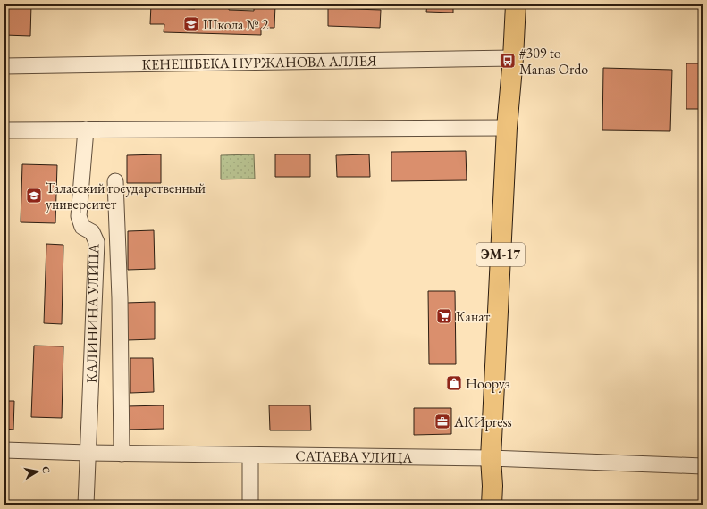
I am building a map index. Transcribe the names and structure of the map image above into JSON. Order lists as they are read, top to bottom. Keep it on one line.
{"streets":{"highway":["ЭМ-17"],"street":["КЕНЕШБЕКА НУРЖАНОВА АЛЛЕЯ","КАЛИНИНА УЛИЦА","САТАЕВА УЛИЦА"]},"crossings":[["КЕНЕШБЕКА НУРЖАНОВА АЛЛЕЯ","ЭМ-17"],["ЭМ-17","САТАЕВА УЛИЦА"],["КАЛИНИНА УЛИЦА","САТАЕВА УЛИЦА"]],"places":{"school or university":["Школа № 2","Таласский государственный университет"],"bus stop":["#309 to Manas Ordo"],"supermarket":["Канат"],"shop":["Нооруз"],"office":["АКИpress"]},"north":"right"}
